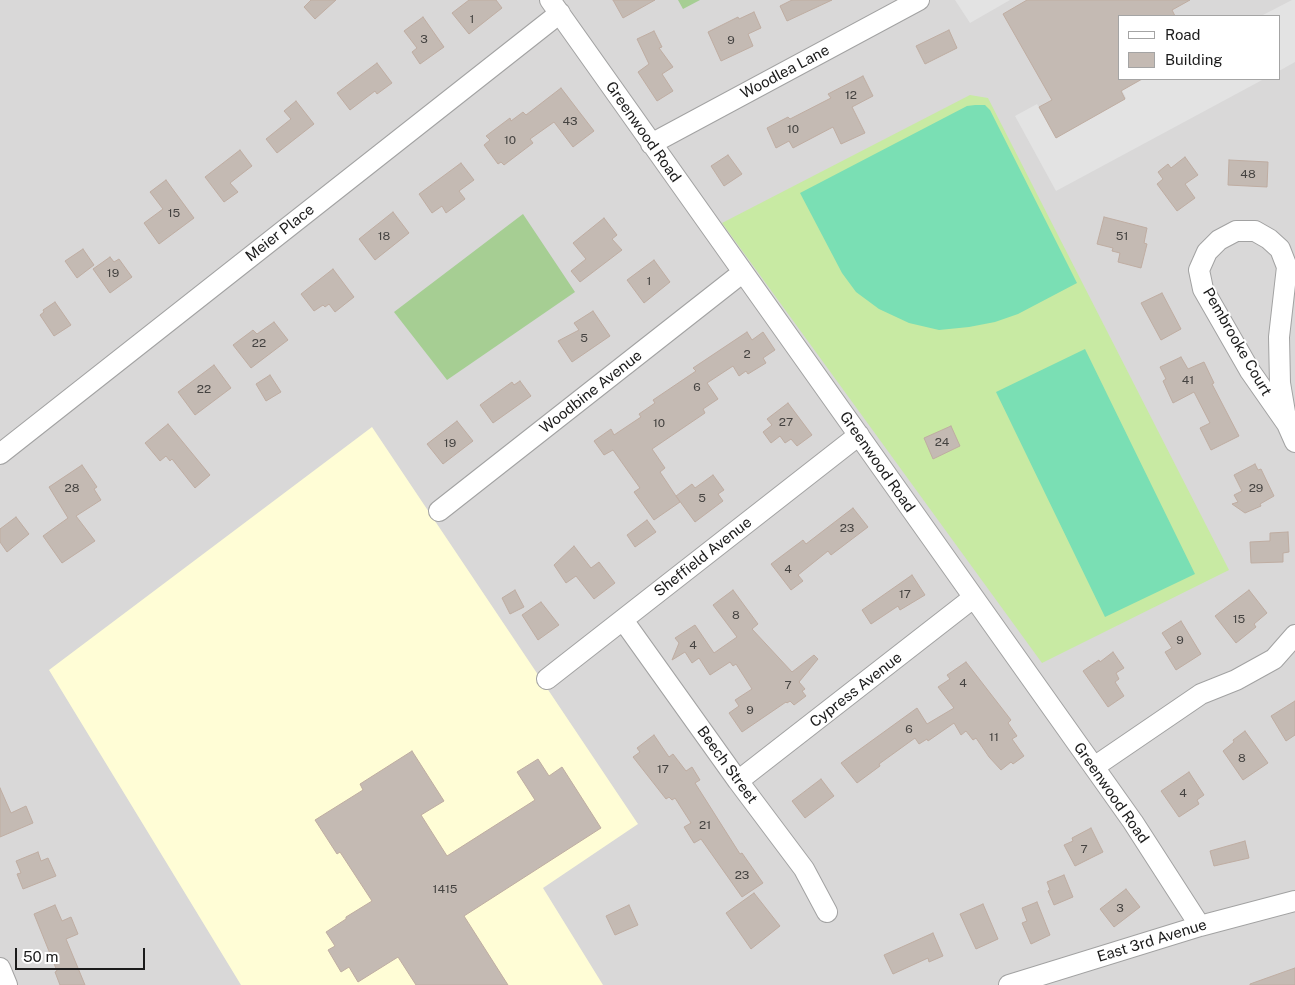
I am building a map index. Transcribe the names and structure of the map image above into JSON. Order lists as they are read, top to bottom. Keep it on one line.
{"streets":{"street":["Woodlea Lane","Greenwood Road","Meier Place","Pembrooke Court","Woodbine Avenue","Sheffield Avenue","Cypress Avenue","Beech Street","East 3rd Avenue"]},"crossings":[["Woodlea Lane","Greenwood Road"],["Greenwood Road","Meier Place"],["Greenwood Road","Woodbine Avenue"],["Greenwood Road","Sheffield Avenue"],["Greenwood Road","Cypress Avenue"],["Greenwood Road","East 3rd Avenue"],["Sheffield Avenue","Beech Street"],["Cypress Avenue","Beech Street"]],"house_numbers":["1","3","9","12","43","10","10","48","15","18","51","19","1","5","22","2","41","6","22","27","10","24","19","28","29","5","23","4","17","8","15","9","4","4","7","9","6","11","8","17","4","21","7","23","1415","3"],"legend":["Road","Building"],"scale_bar":"50 m"}
